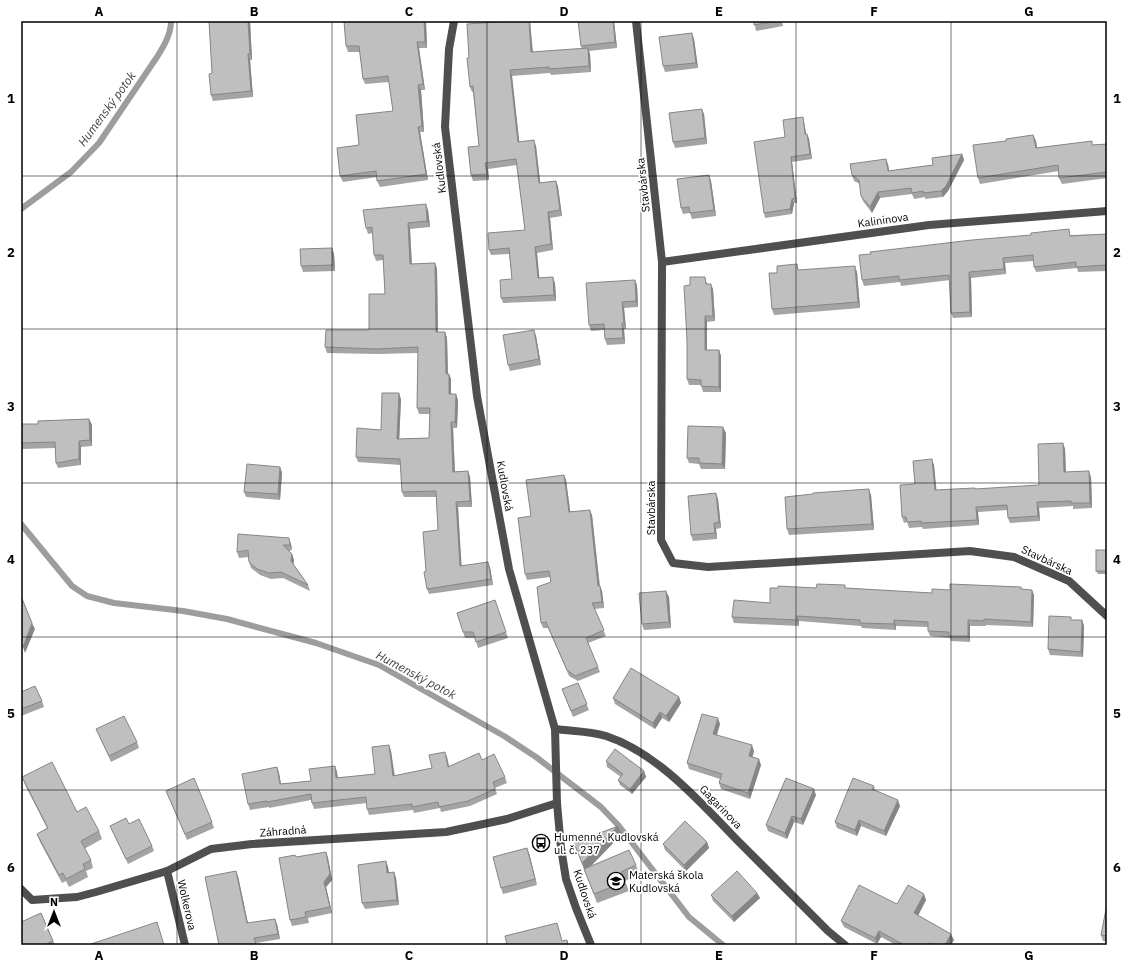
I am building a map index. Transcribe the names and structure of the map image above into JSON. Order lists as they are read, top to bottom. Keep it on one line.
{"streets":{"street":["Kudlovská","Stavbárska","Kalininova","Gagarinova","Záhradná","Wolkerova"]},"crossings":[["Kudlovská","Gagarinova"],["Kudlovská","Záhradná"],["Stavbárska","Kalininova"],["Záhradná","Wolkerova"]],"water":["Humenský potok"],"places":{"bus stop":["Humenné, Kudlovská ul. č. 237"],"school or university":["Materská škola Kudlovská"]},"north":"top","grid":{"columns":["A","B","C","D","E","F","G"],"rows":["1","2","3","4","5","6"]}}
